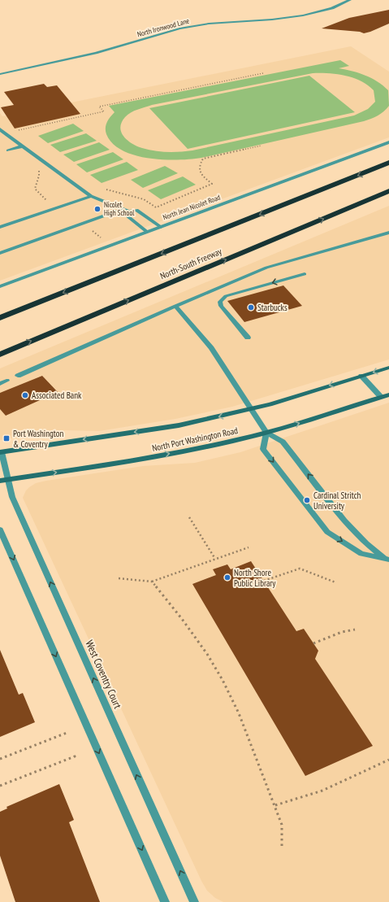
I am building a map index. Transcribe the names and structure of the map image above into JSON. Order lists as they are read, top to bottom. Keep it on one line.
{"streets":{"highway":["North-South Freeway"],"main road":["North Port Washington Road"],"street":["North Ironwood Lane","North Jean Nicolet Road","West Coventry Court"]},"crossings":[["North Port Washington Road","West Coventry Court"]],"places":{"other":["Nicolet High School","Starbucks","Associated Bank","Cardinal Stritch University","North Shore Public Library"],"transit":["Port Washington & Coventry"]}}
